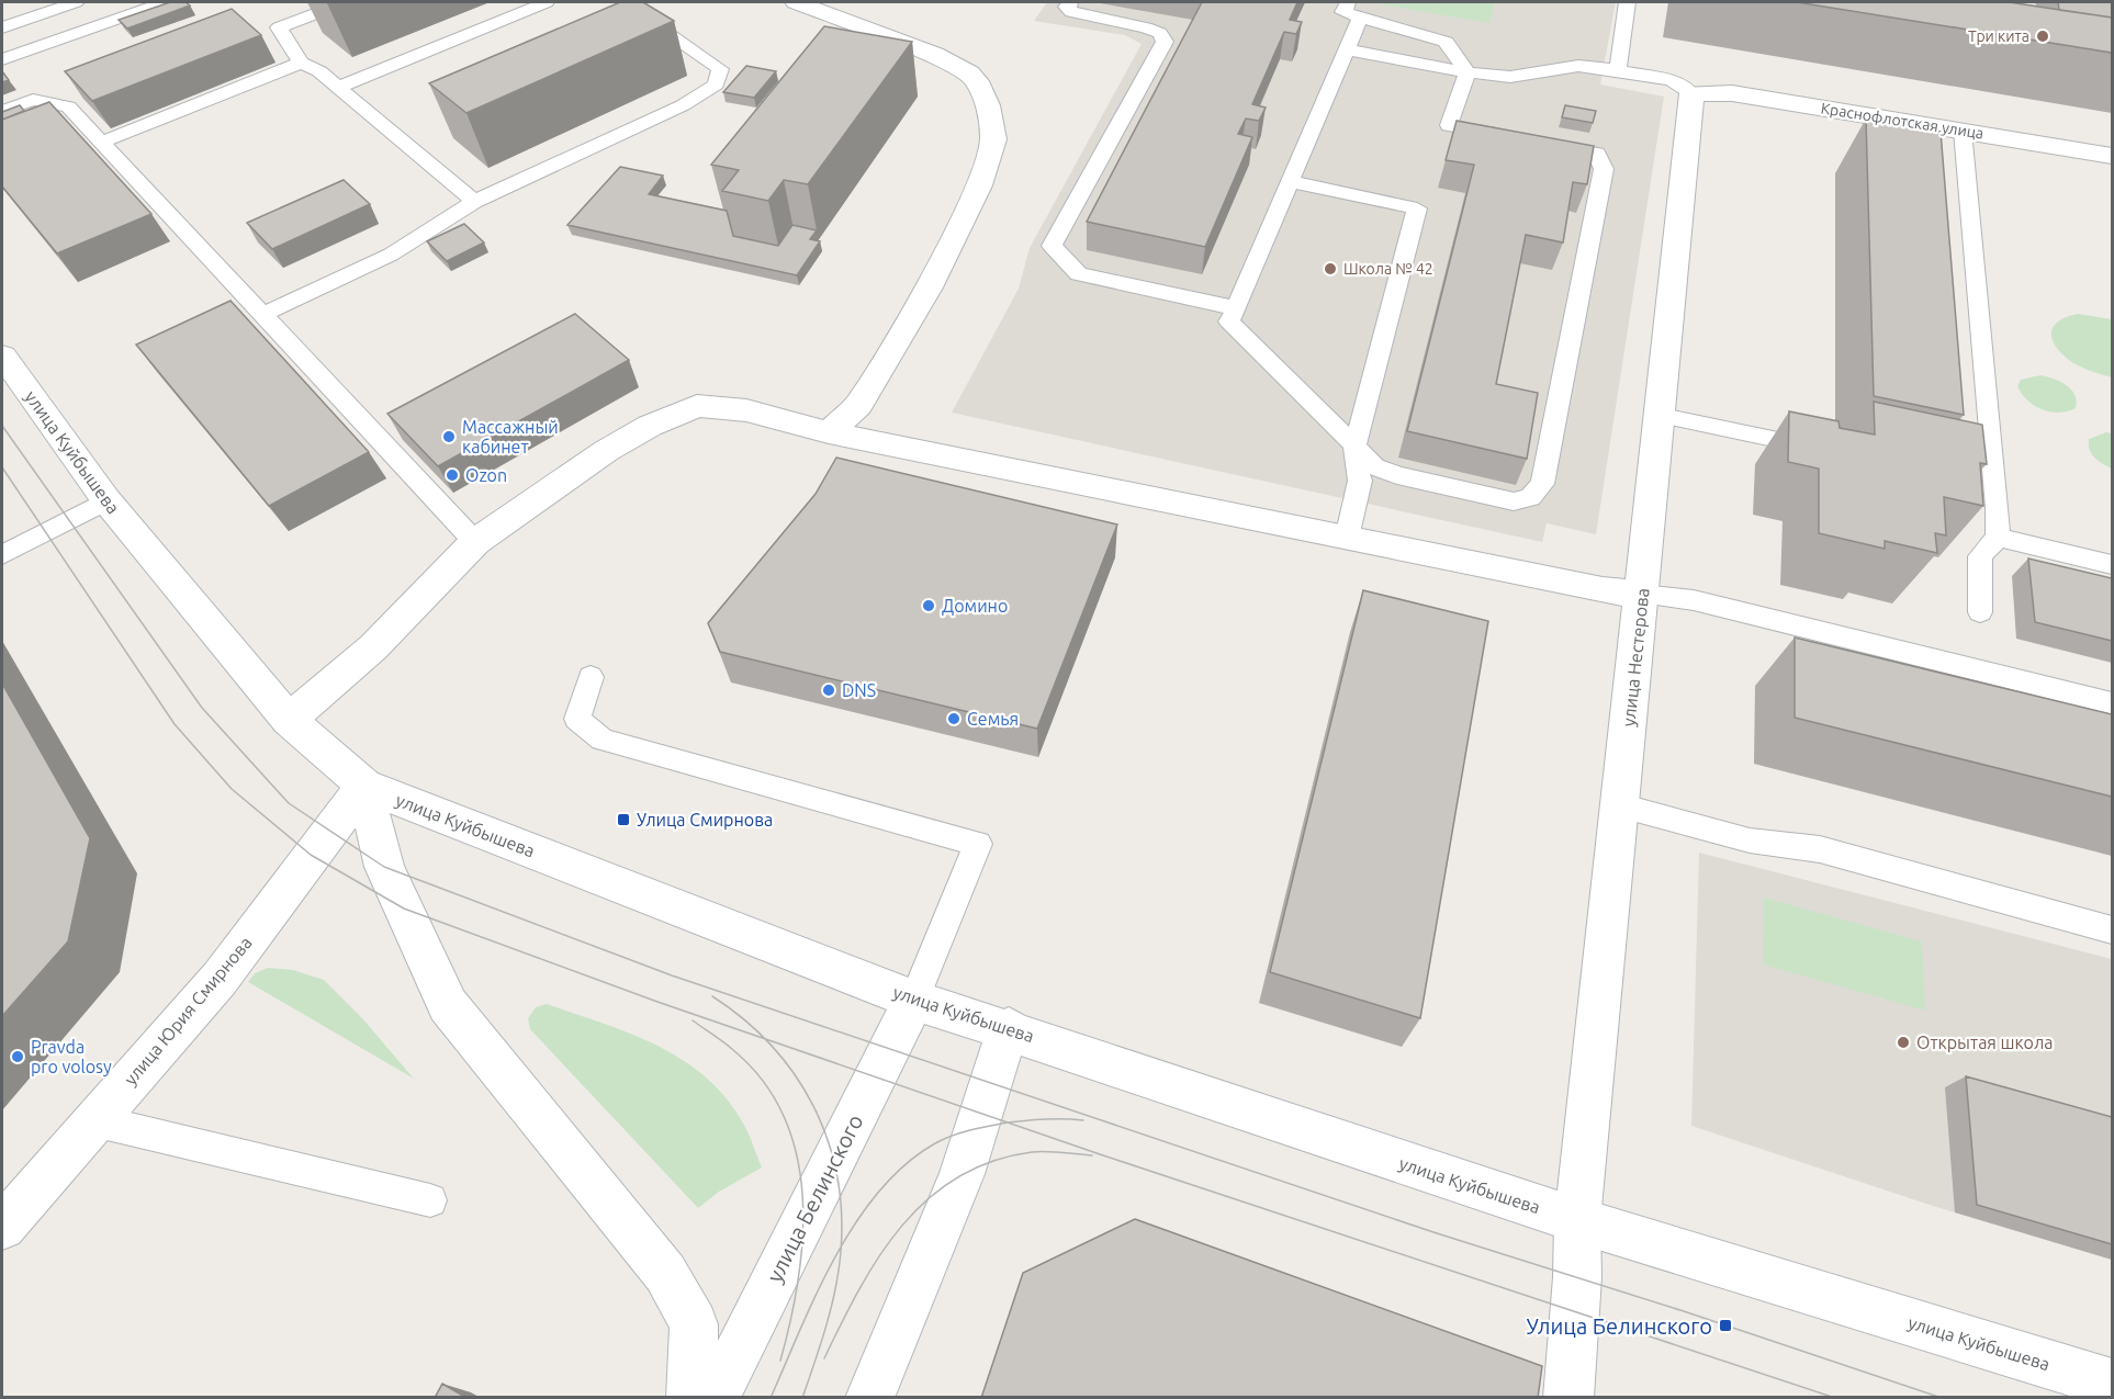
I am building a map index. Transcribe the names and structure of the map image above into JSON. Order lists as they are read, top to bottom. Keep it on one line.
{"streets":{"street":["Краснофлотская улица","улица Куйбышева","улица Нестерова","улица Юрия Смирнова","улица Белинского"]},"crossings":[["Краснофлотская улица","улица Нестерова"],["улица Куйбышева","улица Нестерова"],["улица Куйбышева","улица Юрия Смирнова"],["улица Куйбышева","улица Белинского"]],"places":{"other":["Три кита","Школа № 42","Массажный кабинет","Ozon","Домино","DNS","Семья","Открытая школа","Pravda pro volosy"],"transit":["Улица Смирнова","Улица Белинского"]}}
